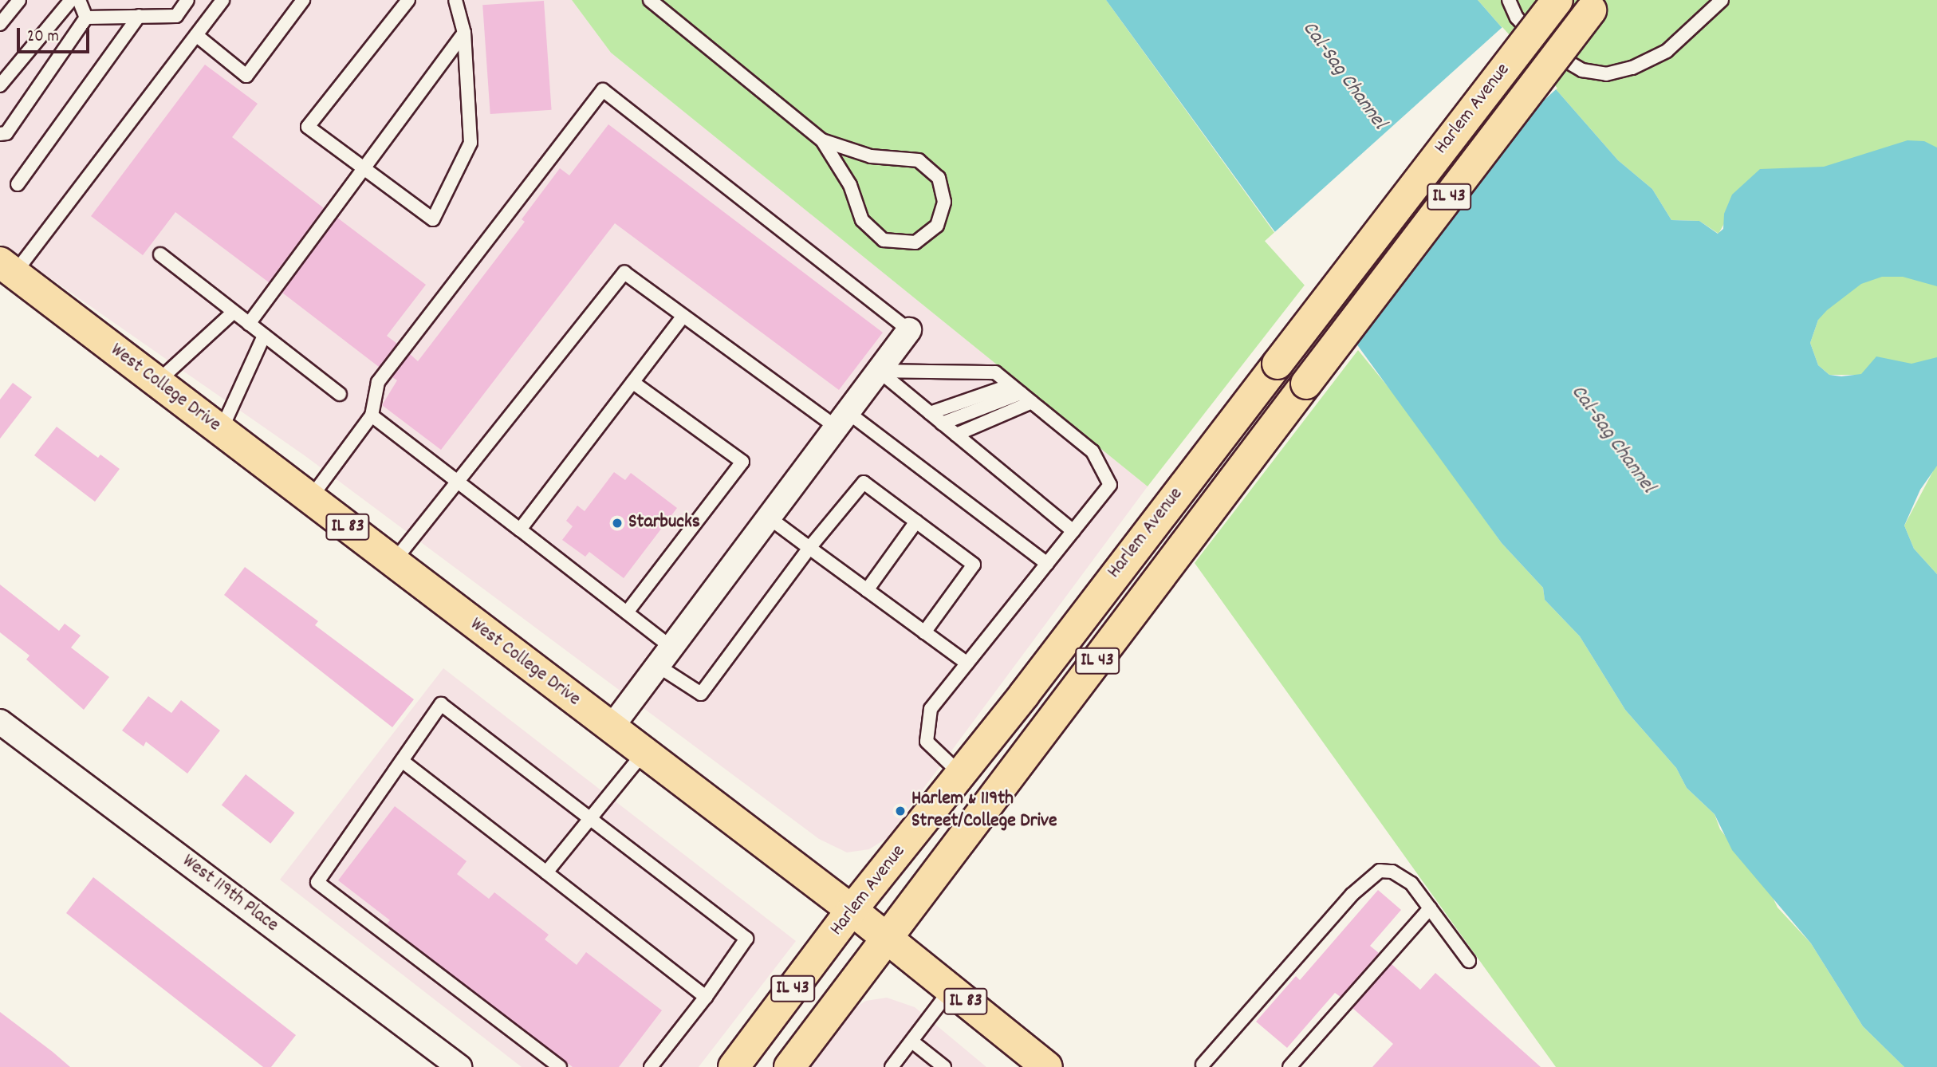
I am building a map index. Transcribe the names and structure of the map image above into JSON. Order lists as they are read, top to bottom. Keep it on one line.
{"streets":{"main road":["Harlem Avenue","IL 43","West College Drive","IL 83"],"street":["West 119th Place"]},"crossings":[["Harlem Avenue","West College Drive"]],"water":["Cal-Sag Channel"],"places":["Starbucks","Harlem & 119th Street/College Drive"],"scale_bar":"20 m"}
